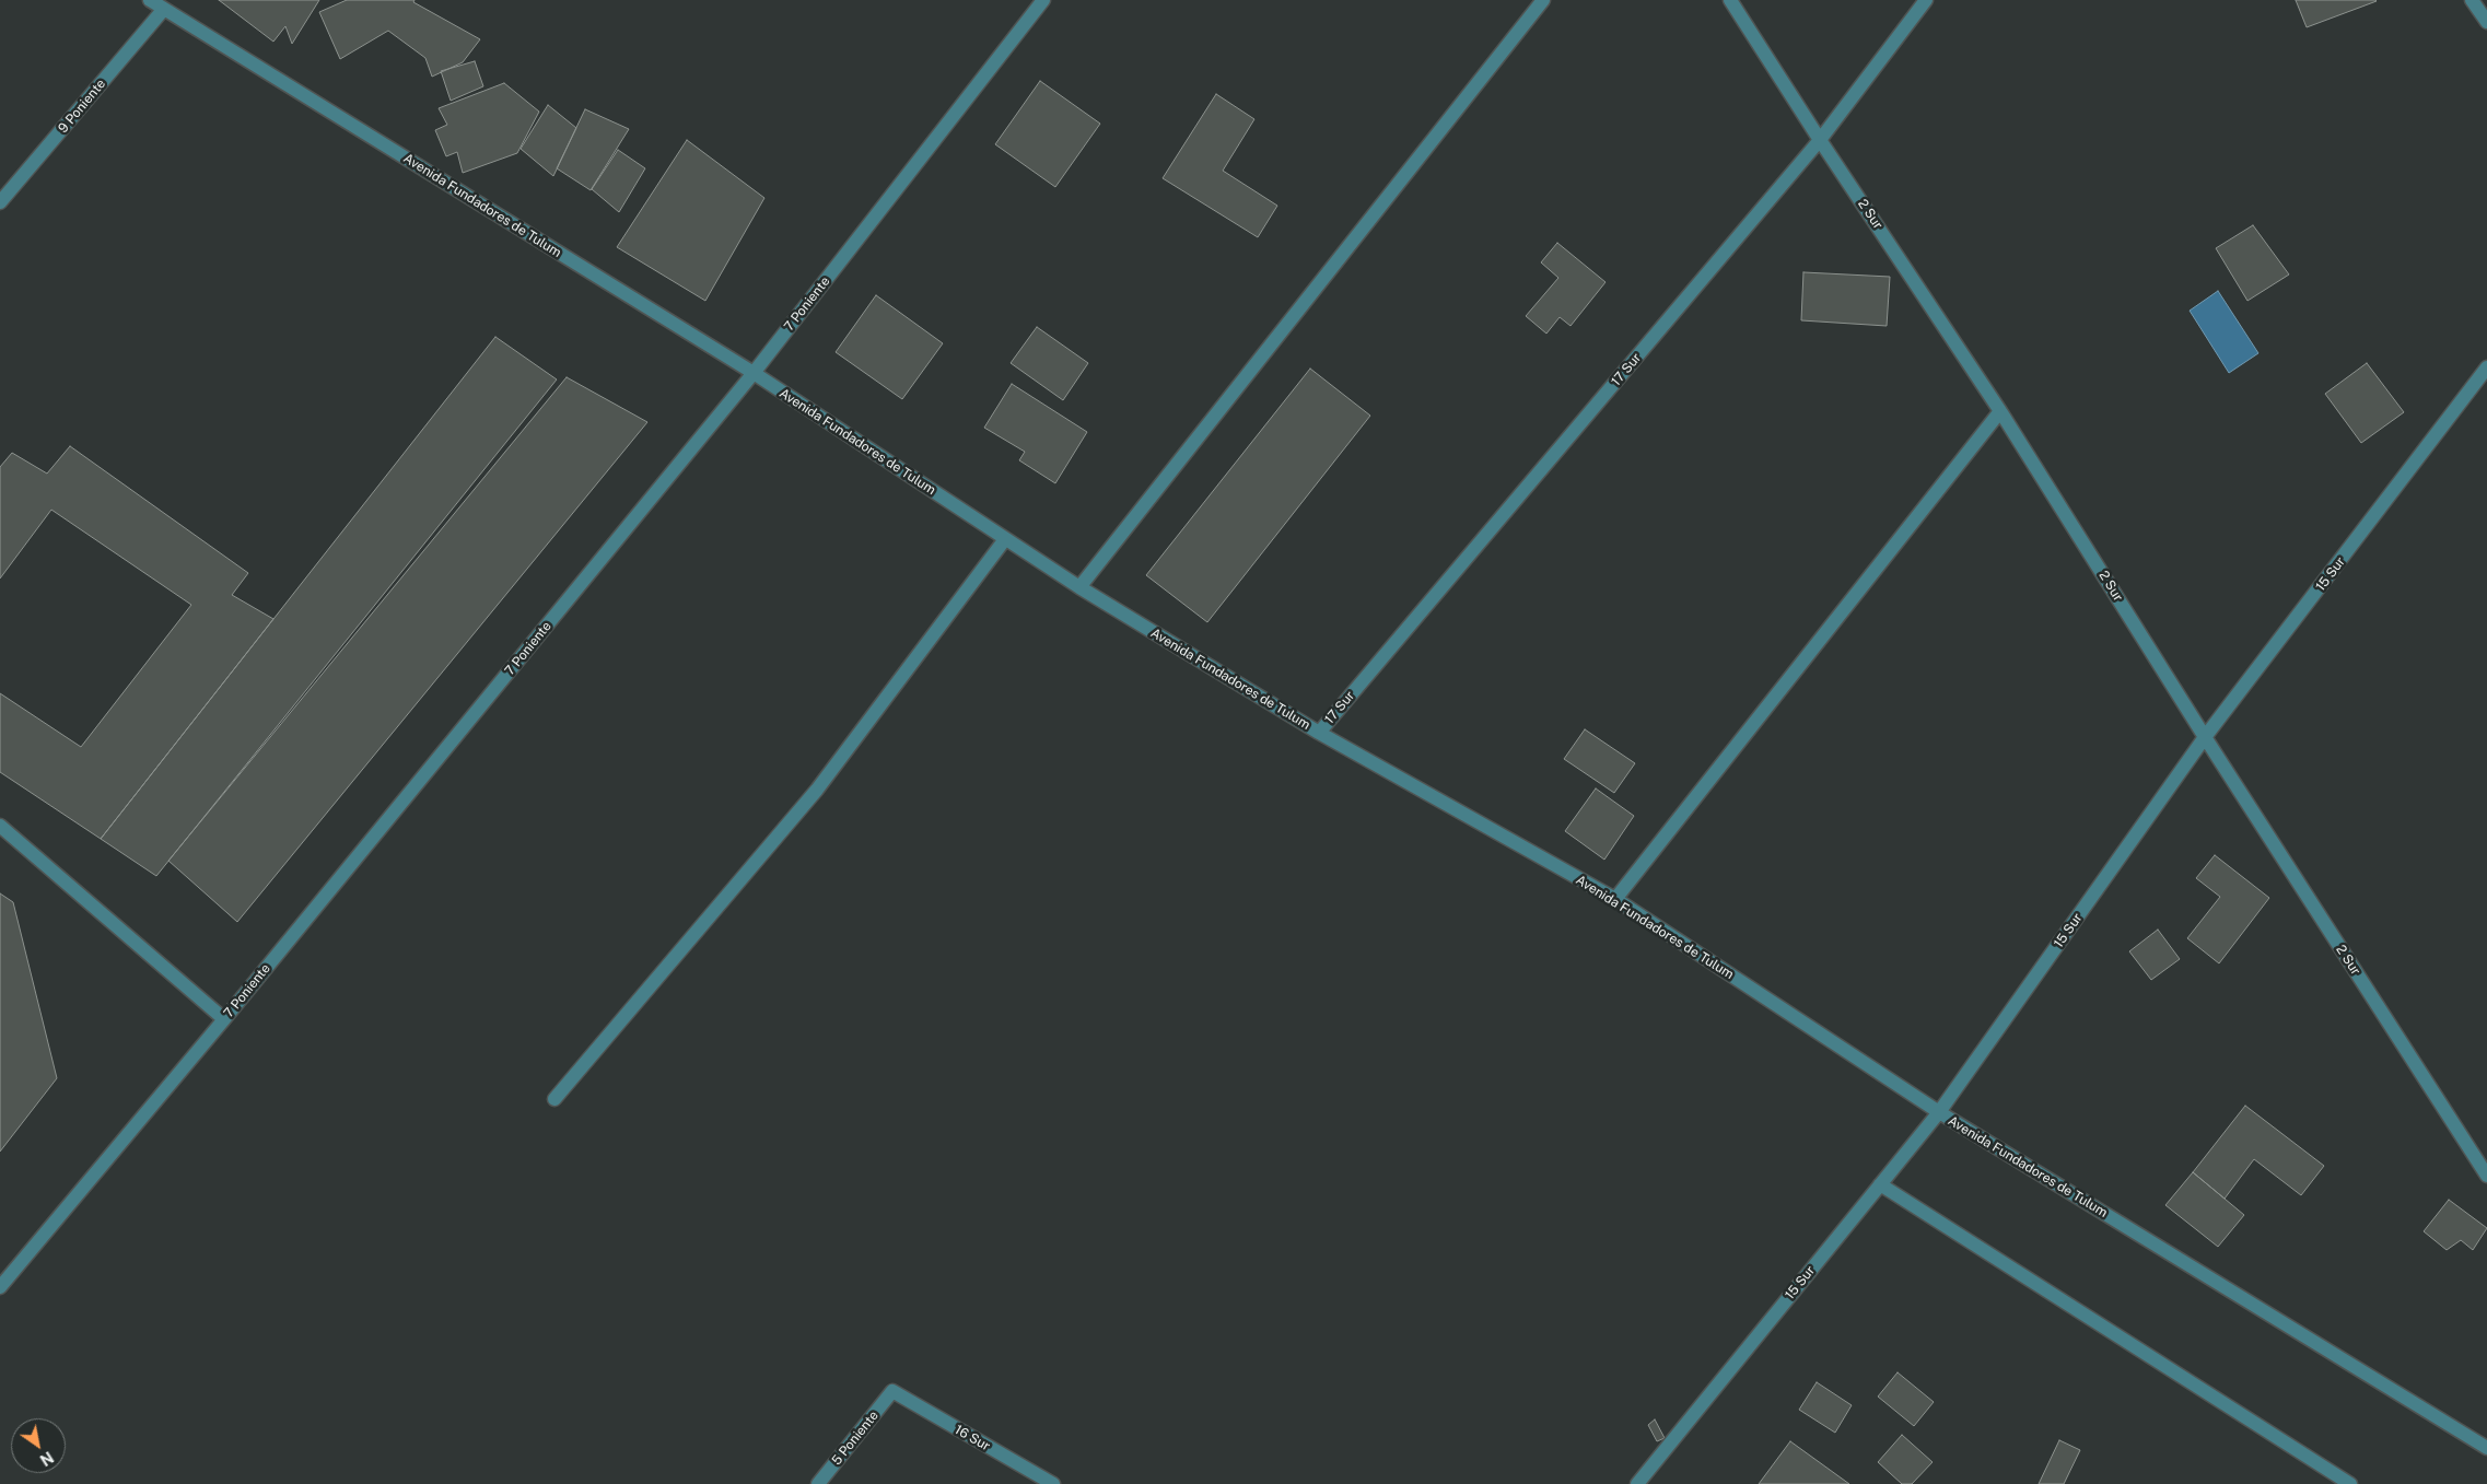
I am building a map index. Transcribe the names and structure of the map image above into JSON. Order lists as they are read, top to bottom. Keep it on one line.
{"streets":{"street":["9 Poniente","Avenida Fundadores de Tulum","2 Sur","7 Poniente","17 Sur","15 Sur","5 Poniente","16 Sur"]},"crossings":[["9 Poniente","Avenida Fundadores de Tulum"],["Avenida Fundadores de Tulum","7 Poniente"],["Avenida Fundadores de Tulum","17 Sur"],["Avenida Fundadores de Tulum","15 Sur"],["2 Sur","17 Sur"],["2 Sur","15 Sur"],["5 Poniente","16 Sur"]],"north":"bottom right"}
